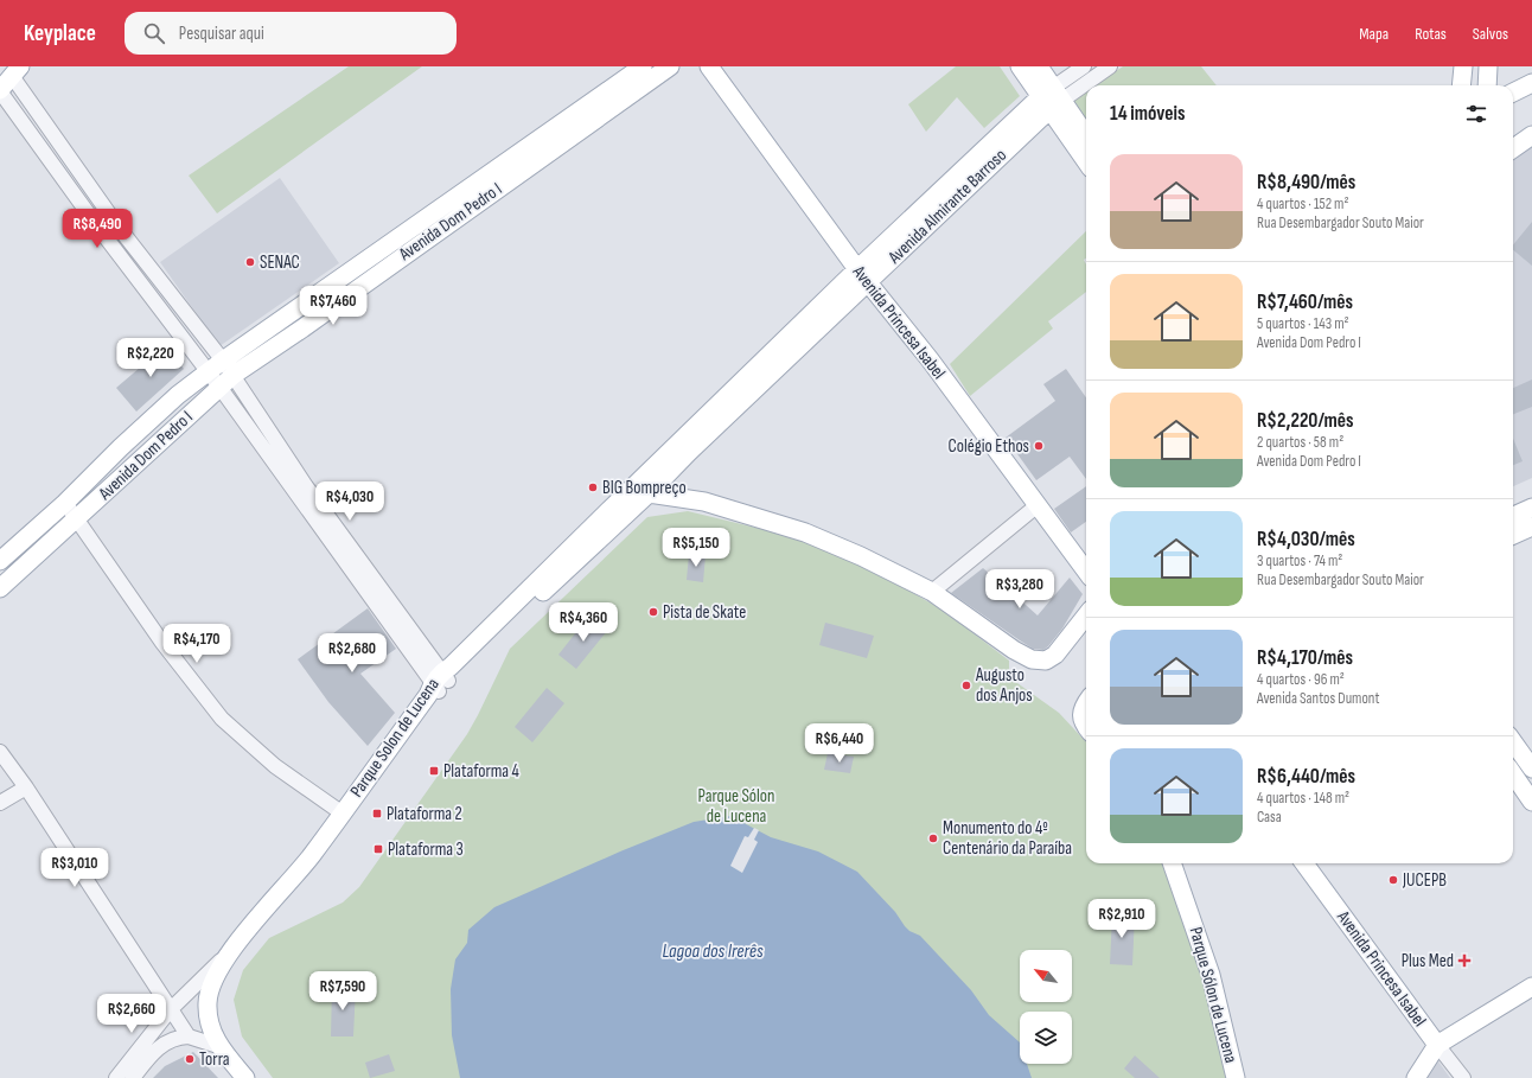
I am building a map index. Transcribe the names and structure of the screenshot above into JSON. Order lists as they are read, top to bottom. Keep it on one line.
{"streets":{"main road":["Avenida Almirante Barroso","Avenida Dom Pedro I","Avenida Princesa Isabel","Parque Solon de Lucena","Parque Sólon de Lucena"]},"crossings":[["Avenida Almirante Barroso","Avenida Princesa Isabel"]],"water":["Lagoa dos Irerês"],"parks":["Parque Sólon de Lucena"],"places":{"other":["SENAC","Colégio Ethos","BIG Bompreço","Pista de Skate","Augusto dos Anjos","Monumento do 4º Centenário da Paraíba","JUCEPB","Torra"],"transit":["Plataforma 4","Plataforma 2","Plataforma 3"],"health":["Plus Med"]},"north":"top left","page":{"header":"Keyplace","search":"Pesquisar aqui","nav":["Mapa","Rotas","Salvos"],"heading":"14 imóveis","list":[{"name":"R$8,490/mês","note":"4 quartos · 152 m² · Rua Desembargador Souto Maior"},{"name":"R$7,460/mês","note":"5 quartos · 143 m² · Avenida Dom Pedro I"},{"name":"R$2,220/mês","note":"2 quartos · 58 m² · Avenida Dom Pedro I"},{"name":"R$4,030/mês","note":"3 quartos · 74 m² · Rua Desembargador Souto Maior"},{"name":"R$4,170/mês","note":"4 quartos · 96 m² · Avenida Santos Dumont"},{"name":"R$6,440/mês","note":"4 quartos · 148 m² · Casa"}],"price":["R$8,490","R$7,460","R$2,220","R$4,030","R$5,150","R$3,280","R$4,360","R$4,170","R$2,680","R$6,440","R$3,010","R$2,910","R$7,590","R$2,660"]}}
